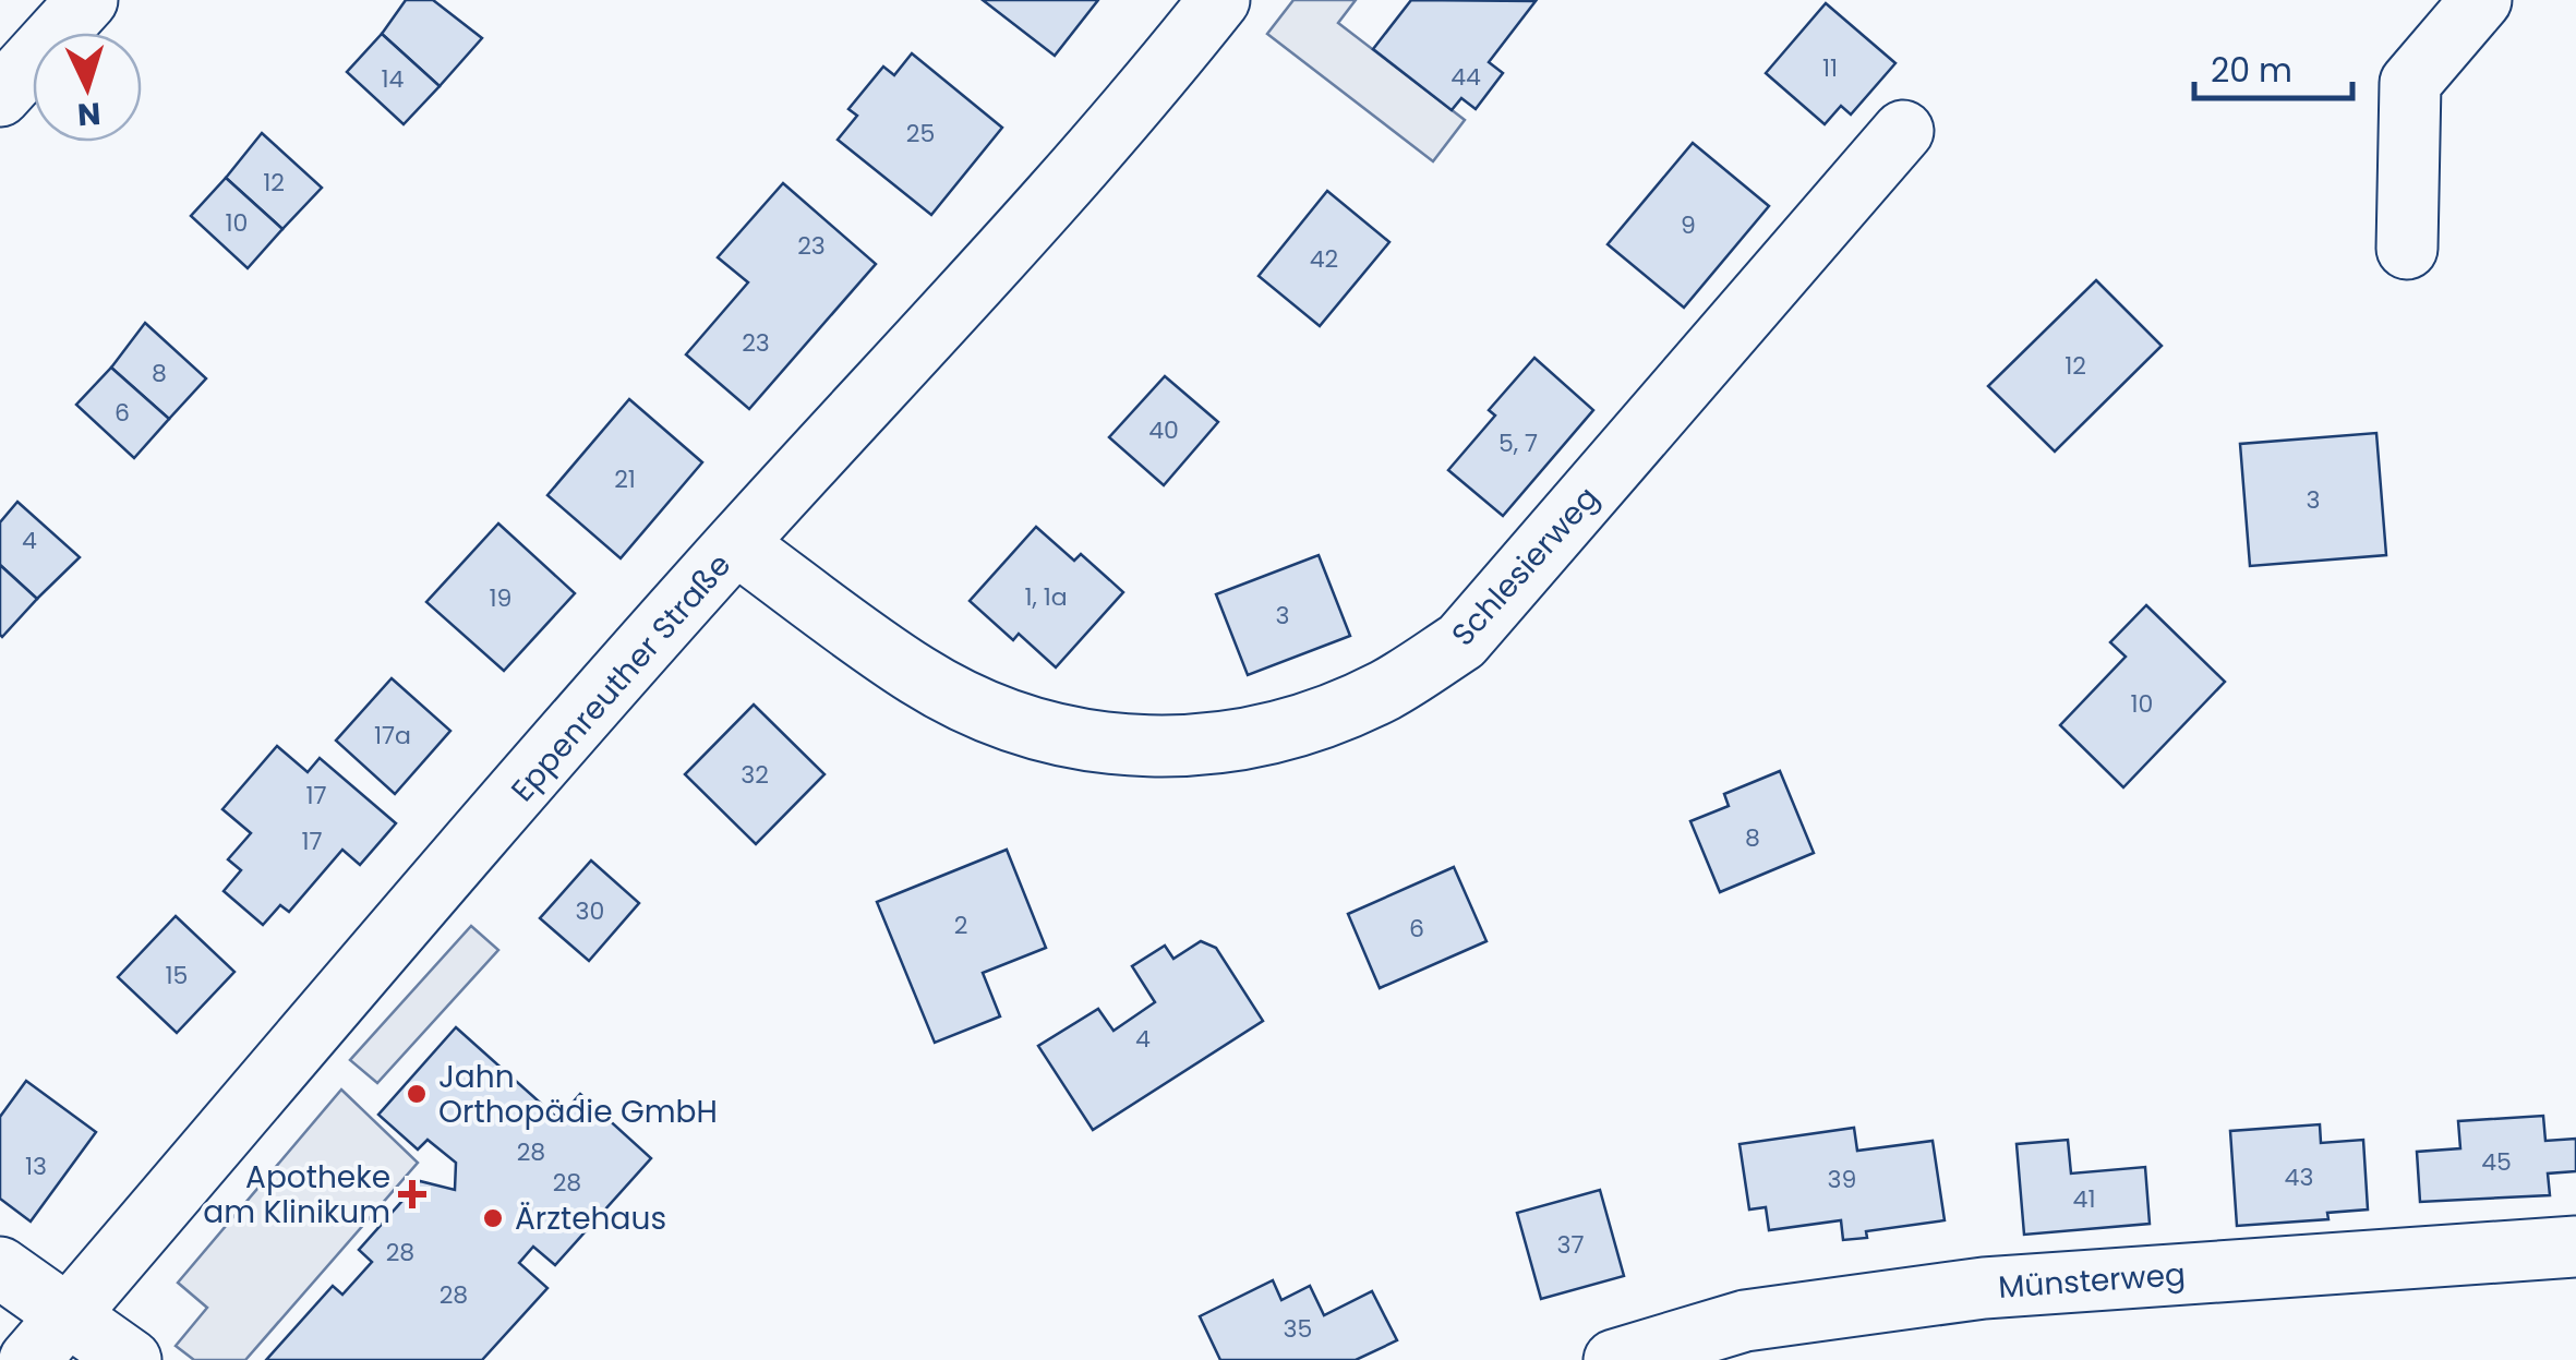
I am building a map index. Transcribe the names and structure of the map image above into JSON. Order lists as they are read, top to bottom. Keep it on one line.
{"streets":{"street":["Schlesierweg","Eppenreuther Straße","Münsterweg"]},"crossings":[["Schlesierweg","Eppenreuther Straße"]],"places":{"other":["Jahn Orthopädie GmbH","Ärztehaus"],"health":["Apotheke am Klinikum"]},"house_numbers":["11","44","14","25","12","10","9","23","42","23","12","8","6","40","5, 7","21","3","4","1, 1a","19","3","10","17a","32","17","8","17","30","2","6","15","4","28","45","13","43","39","28","41","37","28","28","35"],"scale_bar":"20 m","north":"bottom"}
